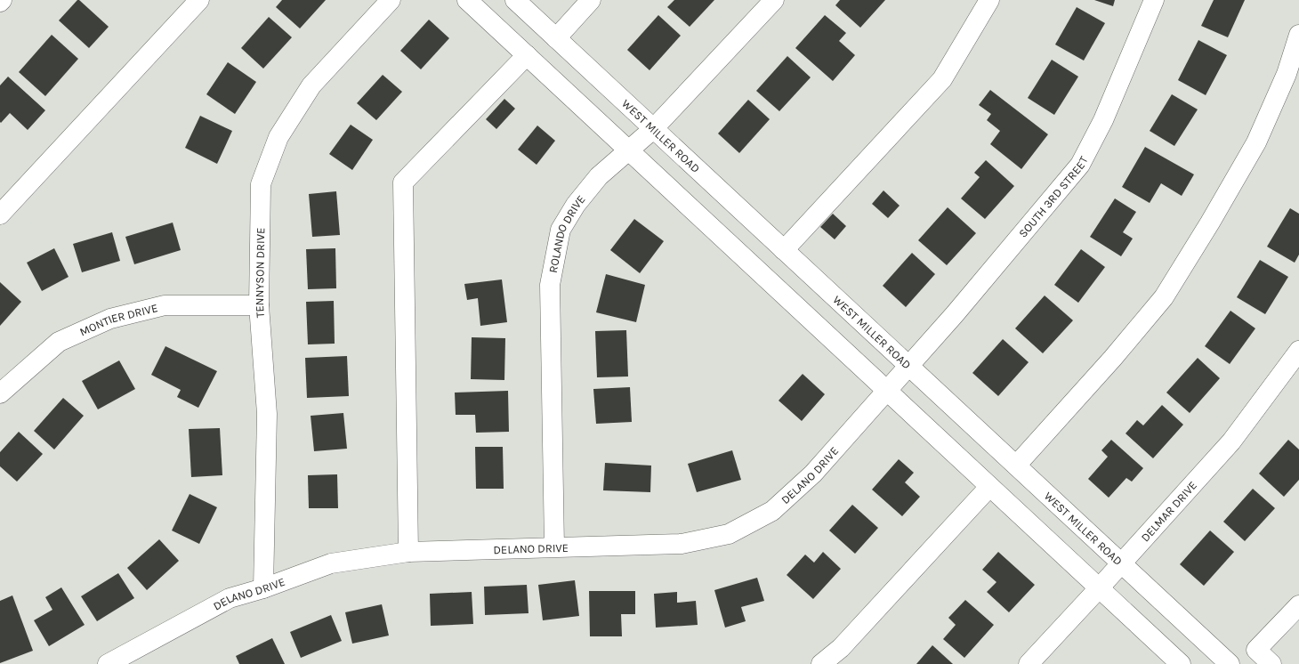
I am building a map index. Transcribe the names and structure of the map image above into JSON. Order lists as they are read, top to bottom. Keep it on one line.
{"streets":{"street":["WEST MILLER ROAD","SOUTH 3RD STREET","ROLANDO DRIVE","TENNYSON DRIVE","MONTIER DRIVE","DELANO DRIVE","DELMAR DRIVE"]},"crossings":[["WEST MILLER ROAD","SOUTH 3RD STREET"],["WEST MILLER ROAD","ROLANDO DRIVE"],["WEST MILLER ROAD","DELANO DRIVE"],["WEST MILLER ROAD","DELMAR DRIVE"],["SOUTH 3RD STREET","DELANO DRIVE"],["ROLANDO DRIVE","DELANO DRIVE"],["TENNYSON DRIVE","MONTIER DRIVE"],["TENNYSON DRIVE","DELANO DRIVE"]]}
